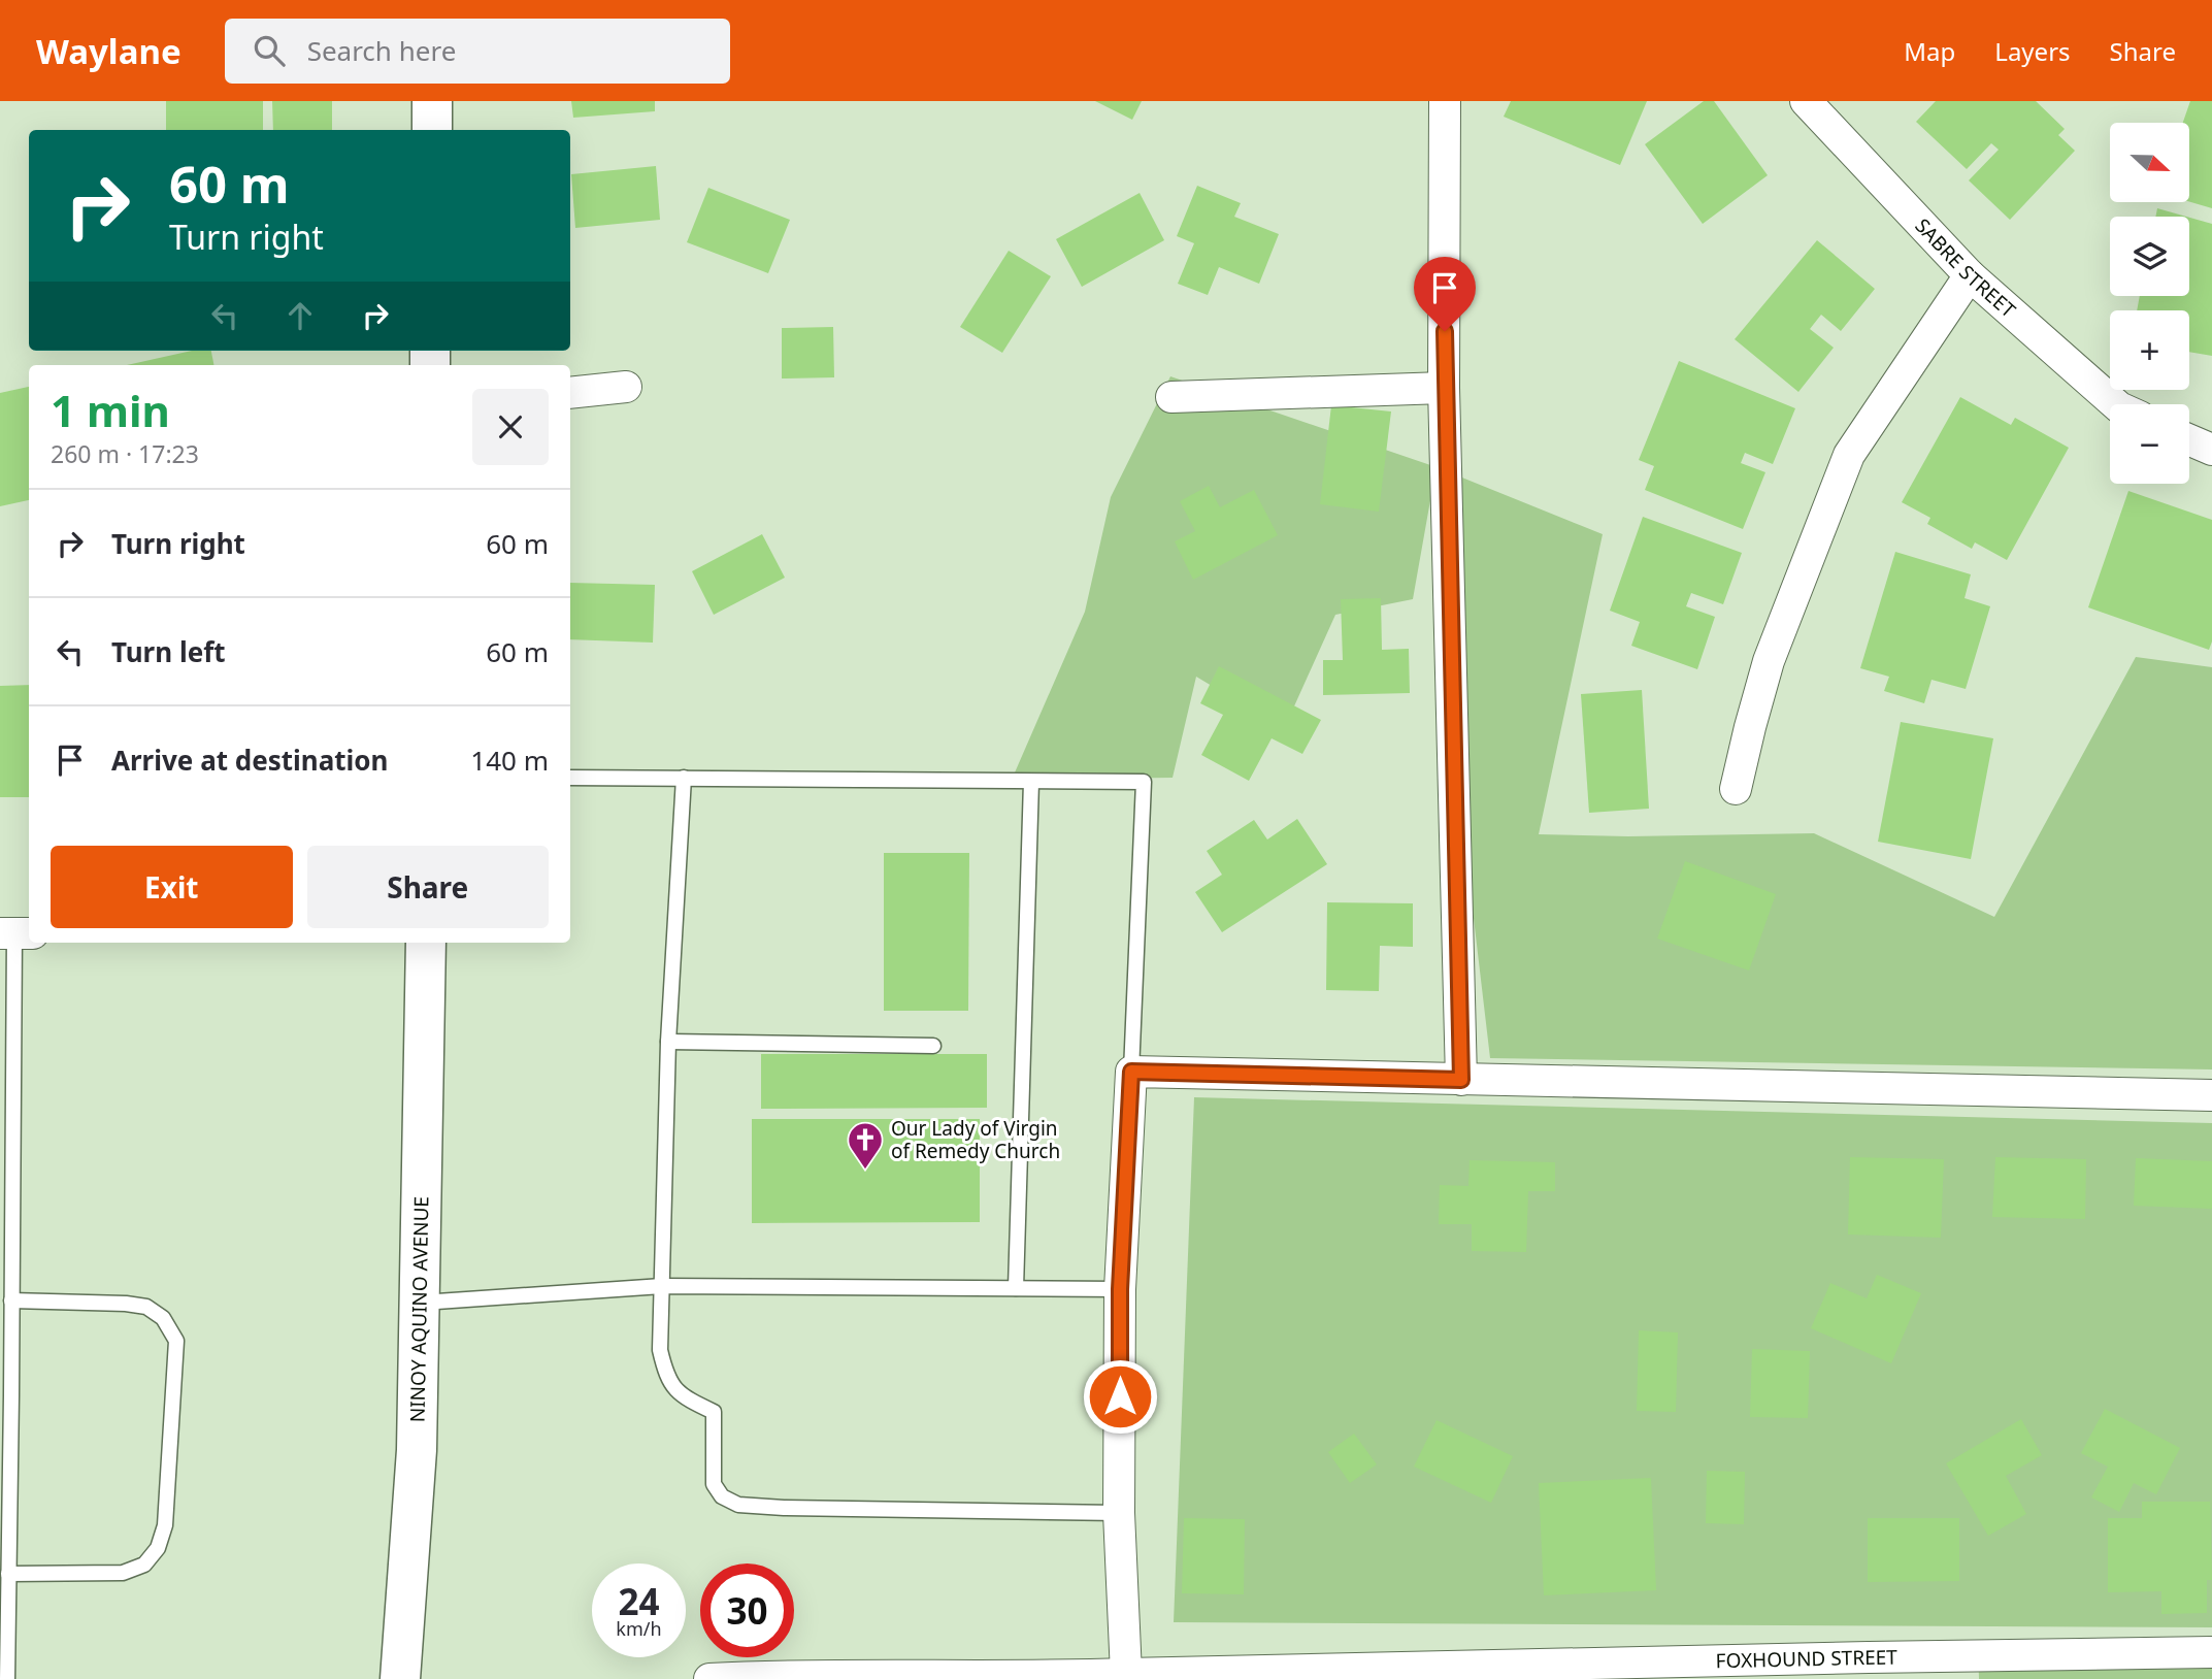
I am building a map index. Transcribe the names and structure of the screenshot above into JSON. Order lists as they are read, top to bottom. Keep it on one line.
{"streets":{"main road":["NINOY AQUINO AVENUE"],"street":["SABRE STREET","FOXHOUND STREET"]},"places":{"church":["Our Lady of Virgin of Remedy Church"]},"north":"right","page":{"header":"Waylane","search":"Search here","nav":["Map","Layers","Share"],"map_buttons":["+","−"],"turn":["60 m","Turn right"],"heading":["1 min","260 m · 17:23"],"list":[{"name":"Turn right","value":"60 m"},{"name":"Turn left","value":"60 m"},{"name":"Arrive at destination","value":"140 m"}],"buttons":["Exit","Share"],"speed":"24 km/h","limit":"30"}}
